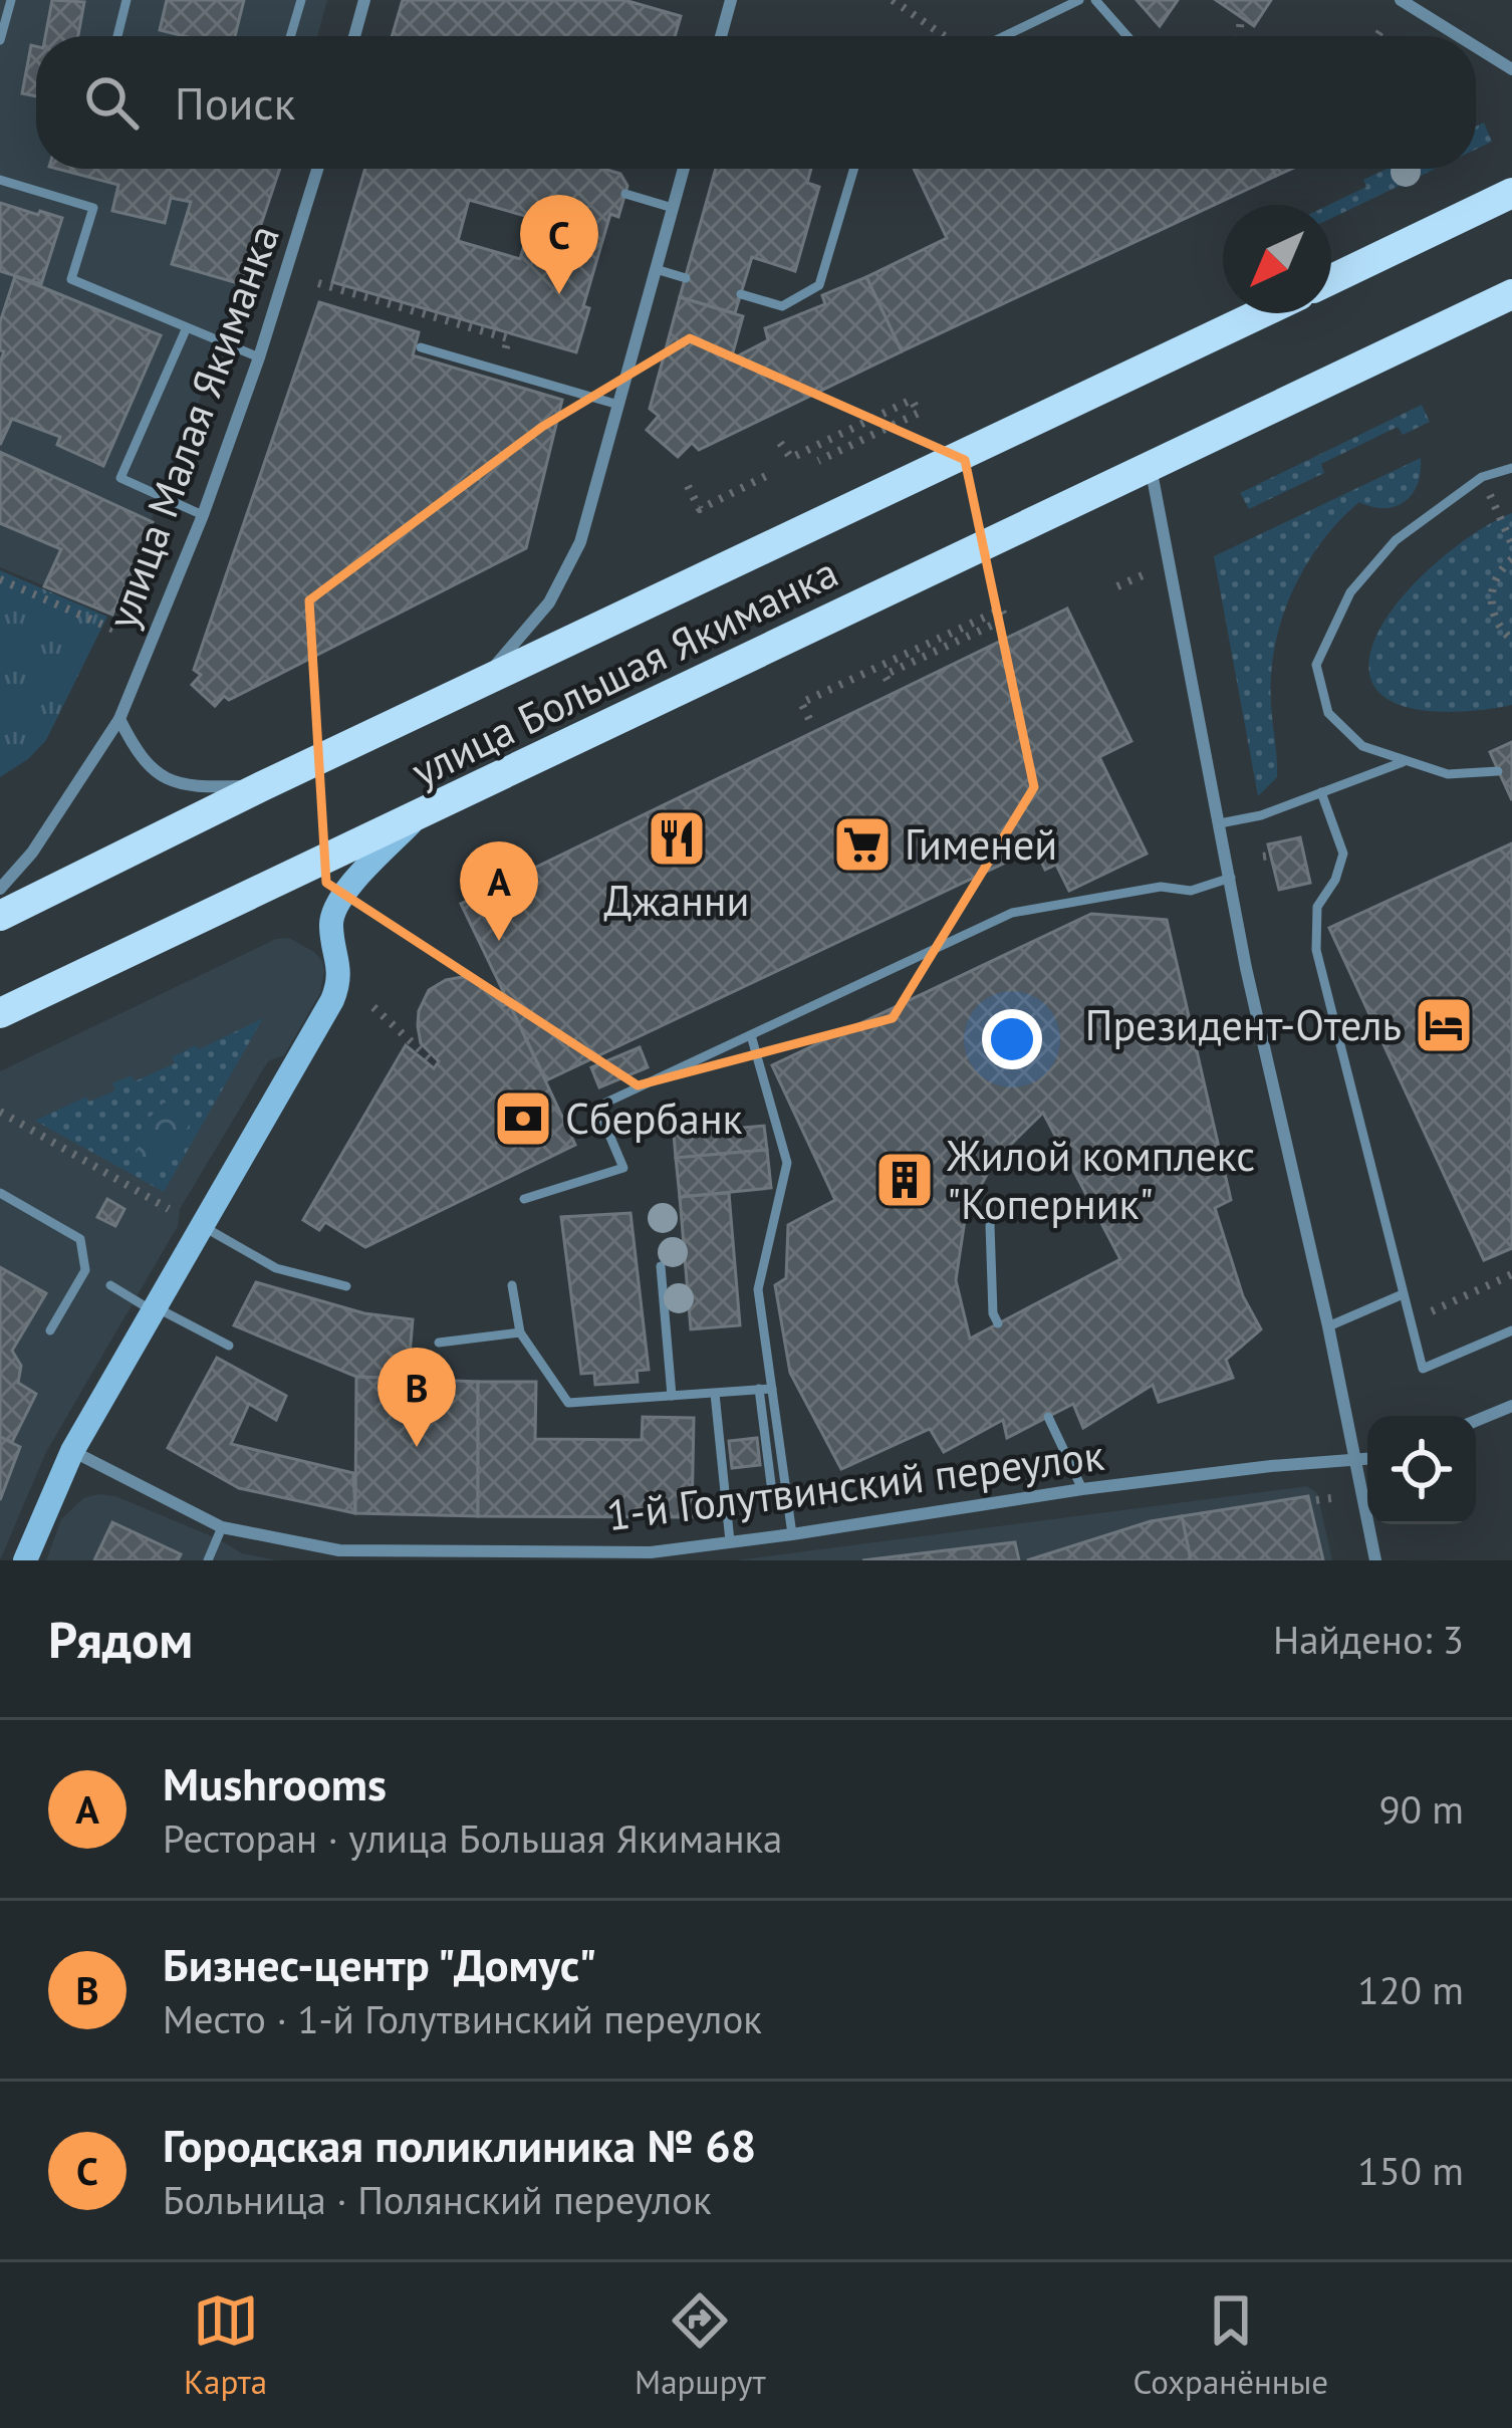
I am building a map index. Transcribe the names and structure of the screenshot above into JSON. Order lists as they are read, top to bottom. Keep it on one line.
{"streets":{"main road":["улица Большая Якиманка"],"street":["улица Малая Якиманка","1-й Голутвинский переулок"]},"crossings":[["улица Большая Якиманка","1-й Голутвинский переулок"]],"places":{"restaurant":["Джанни"],"supermarket":["Гименей"],"hotel":["Президент-Отель"],"bank":["Сбербанк"],"building":["Жилой комплекс \"Коперник\""]},"north":"bottom left","page":{"search":"Поиск","pins":["C","A","B"],"heading":["Рядом","Найдено: 3"],"list":[{"mark":"A","name":"Mushrooms","note":"Ресторан · улица Большая Якиманка","value":"90 m"},{"mark":"B","name":"Бизнес-центр \"Домус\"","note":"Место · 1-й Голутвинский переулок","value":"120 m"},{"mark":"C","name":"Городская поликлиника № 68","note":"Больница · Полянский переулок","value":"150 m"}],"nav":["Карта","Маршрут","Сохранённые"]}}
